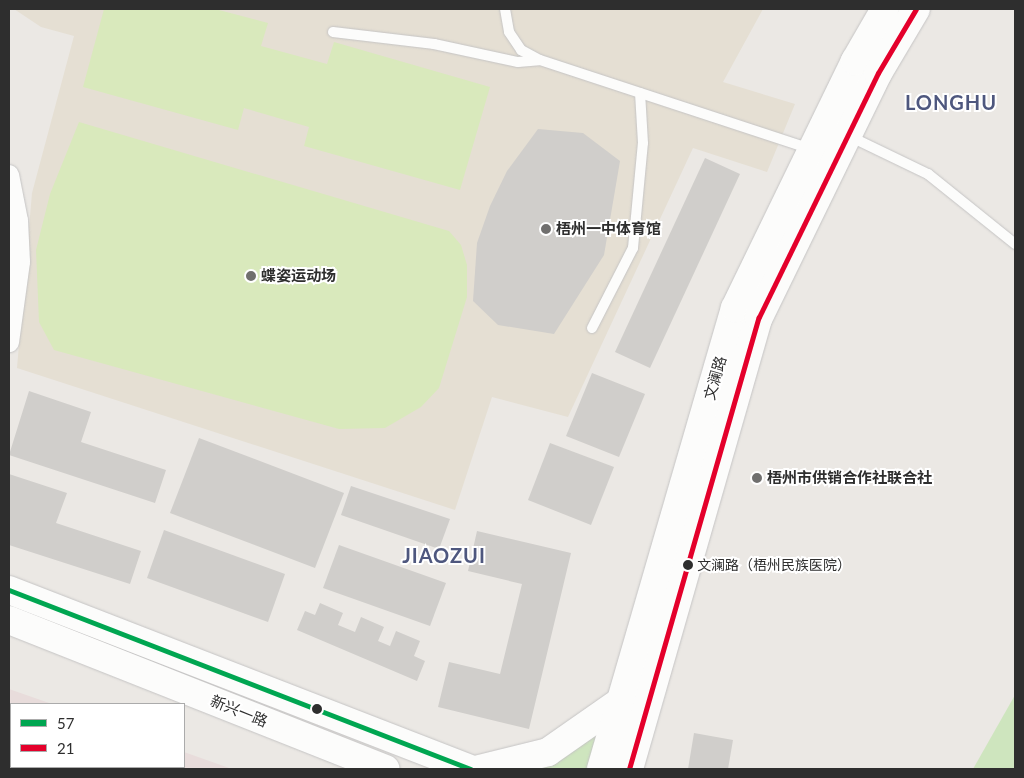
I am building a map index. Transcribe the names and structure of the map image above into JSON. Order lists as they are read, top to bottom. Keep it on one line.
{"streets":{"main road":["文澜路","新兴一路"]},"districts":["LONGHU","JIAOZUI"],"places":["梧州一中体育馆","蝶姿运动场","梧州市供销合作社联合社","文澜路（梧州民族医院）"],"lines":["transit line 21","transit line 57"],"legend":["57","21"]}
